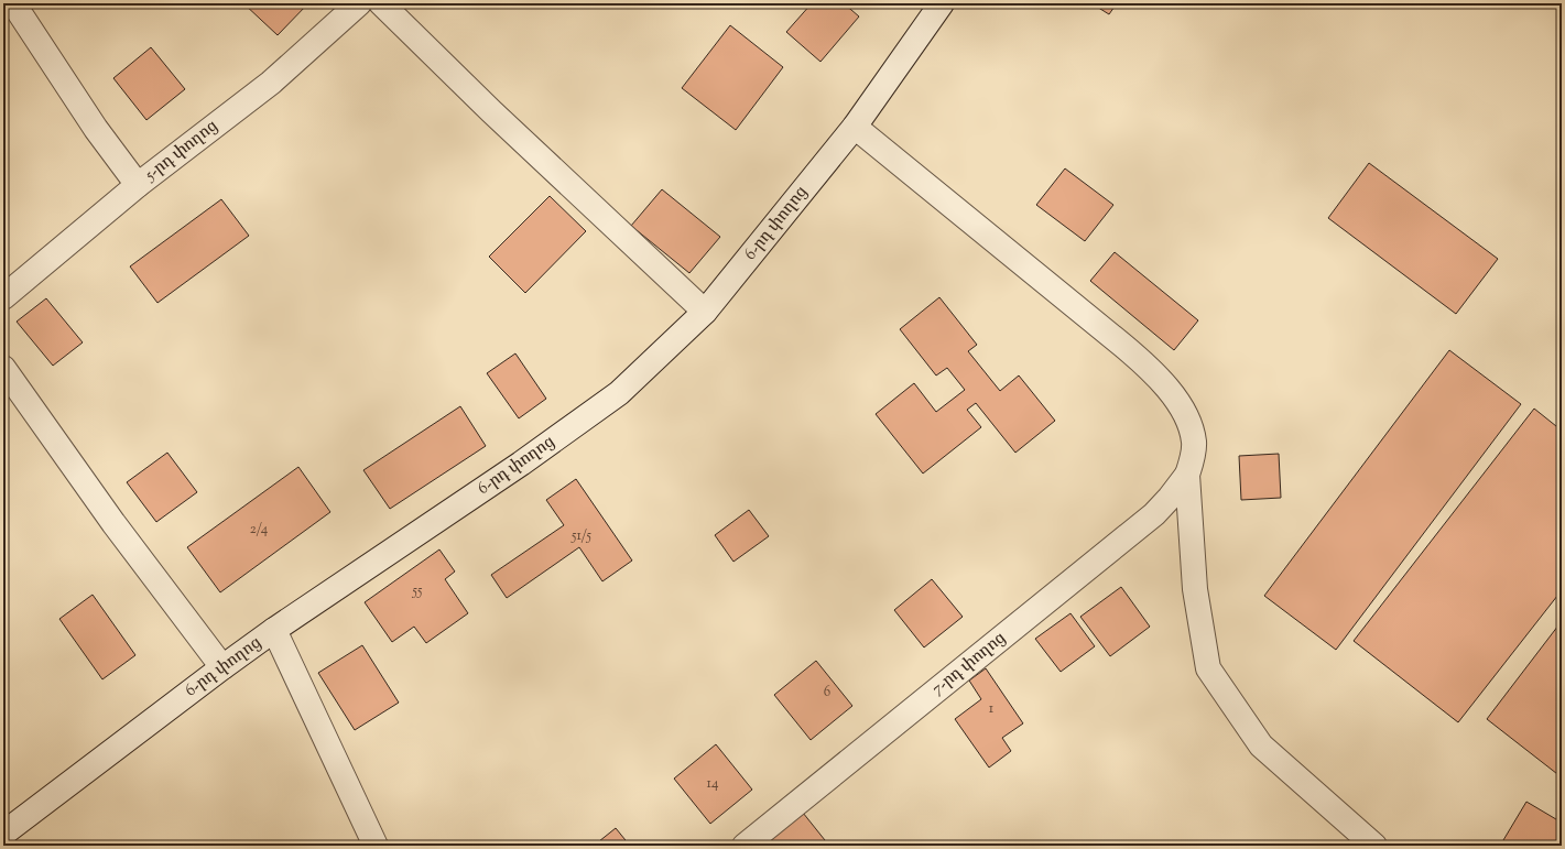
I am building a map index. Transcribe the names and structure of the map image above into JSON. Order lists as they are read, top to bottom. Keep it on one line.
{"streets":{"street":["5-րդ փողոց","6-րդ փողոց","7-րդ փողոց"]},"house_numbers":["2/4","51/5","55","6","1","14"]}
